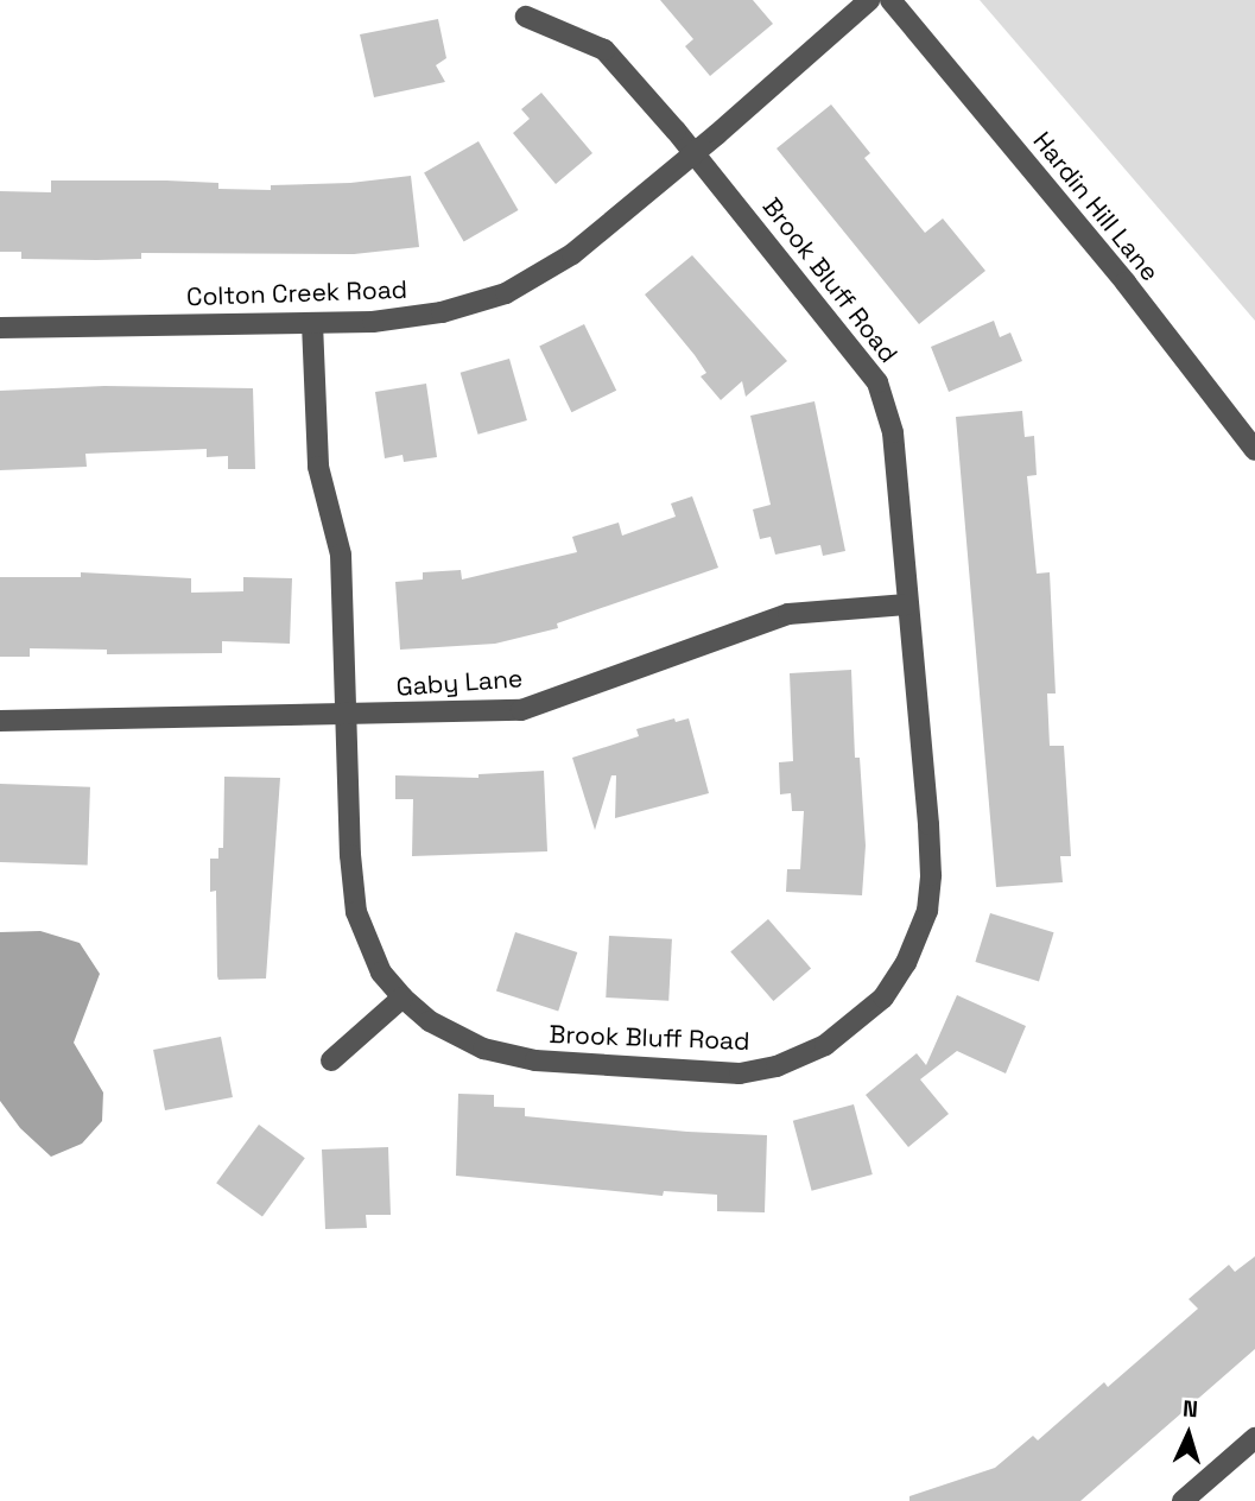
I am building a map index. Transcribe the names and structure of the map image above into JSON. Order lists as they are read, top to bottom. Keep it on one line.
{"streets":{"street":["Hardin Hill Lane","Brook Bluff Road","Colton Creek Road","Gaby Lane"]},"crossings":[["Brook Bluff Road","Colton Creek Road"],["Brook Bluff Road","Gaby Lane"]],"north":"top"}
